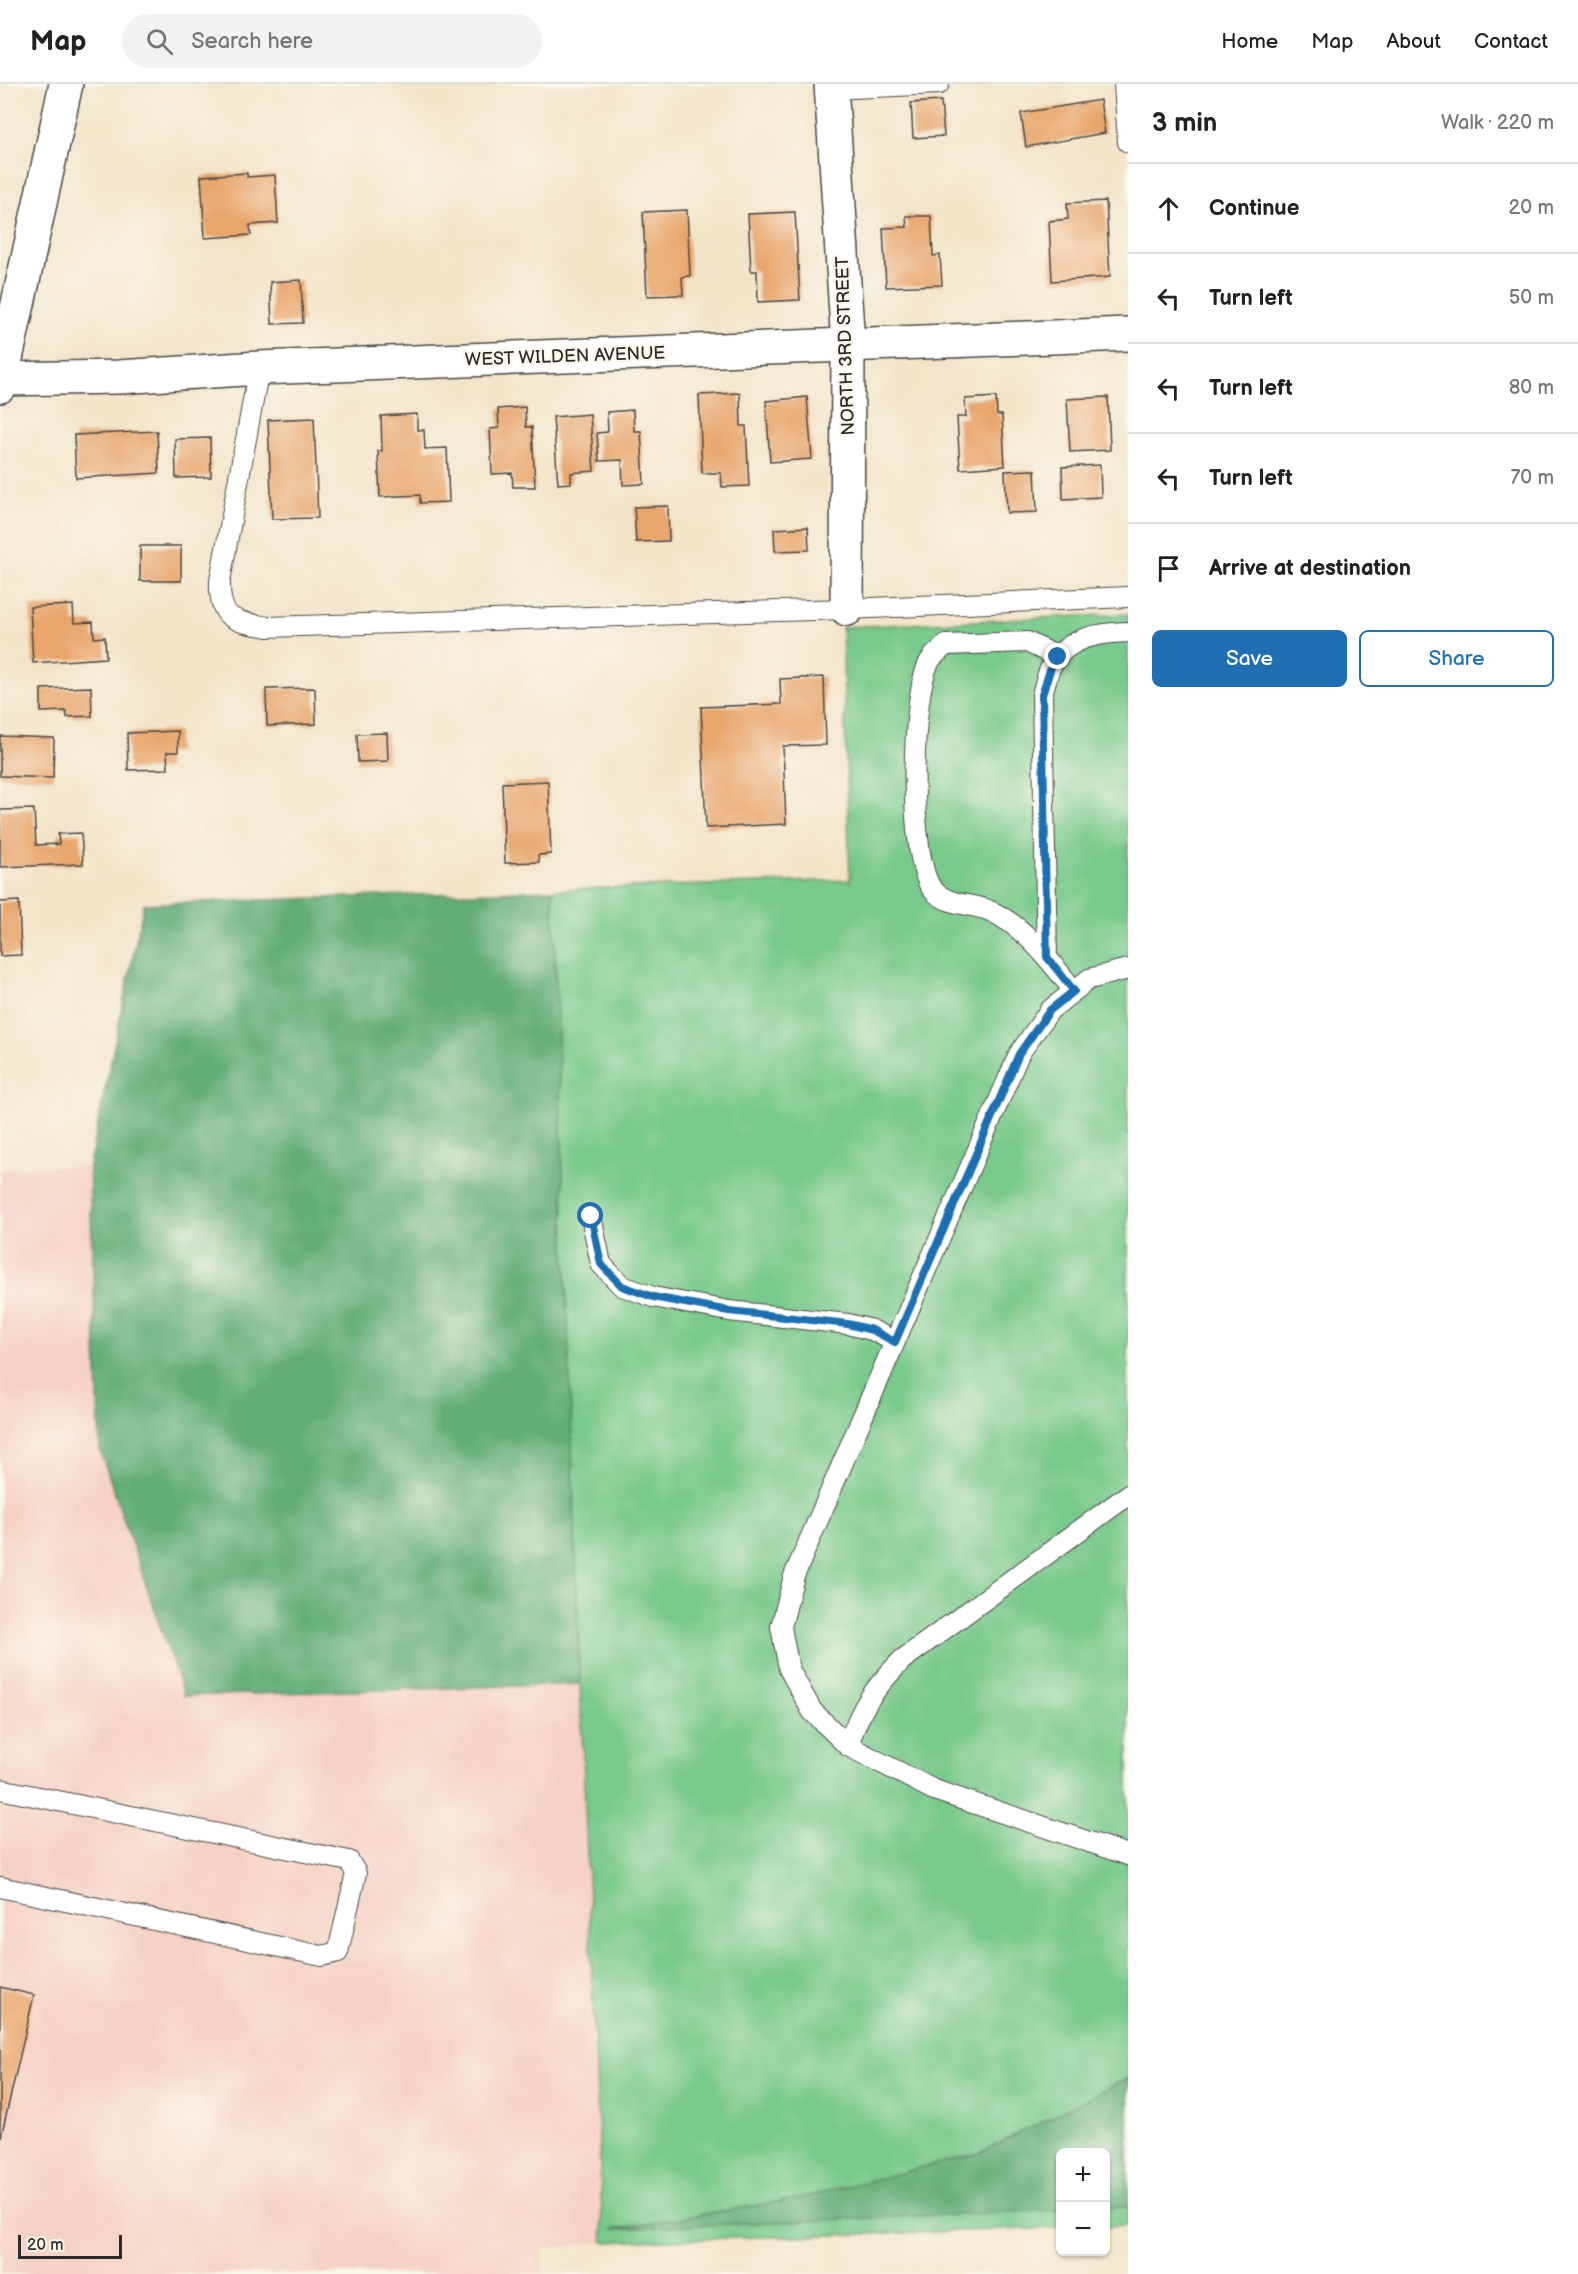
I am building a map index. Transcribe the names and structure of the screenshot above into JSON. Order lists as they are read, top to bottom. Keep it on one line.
{"streets":{"street":["NORTH 3RD STREET","WEST WILDEN AVENUE"]},"crossings":[["NORTH 3RD STREET","WEST WILDEN AVENUE"]],"scale_bar":"20 m","page":{"header":"Map","search":"Search here","nav":["Home","Map","About","Contact"],"heading":["3 min","Walk · 220 m"],"list":[["Continue","20 m"],["Turn left","50 m"],["Turn left","80 m"],["Turn left","70 m"],"Arrive at destination"],"buttons":["Save","Share"],"map_buttons":["+","−"],"scale":"20 m"}}
